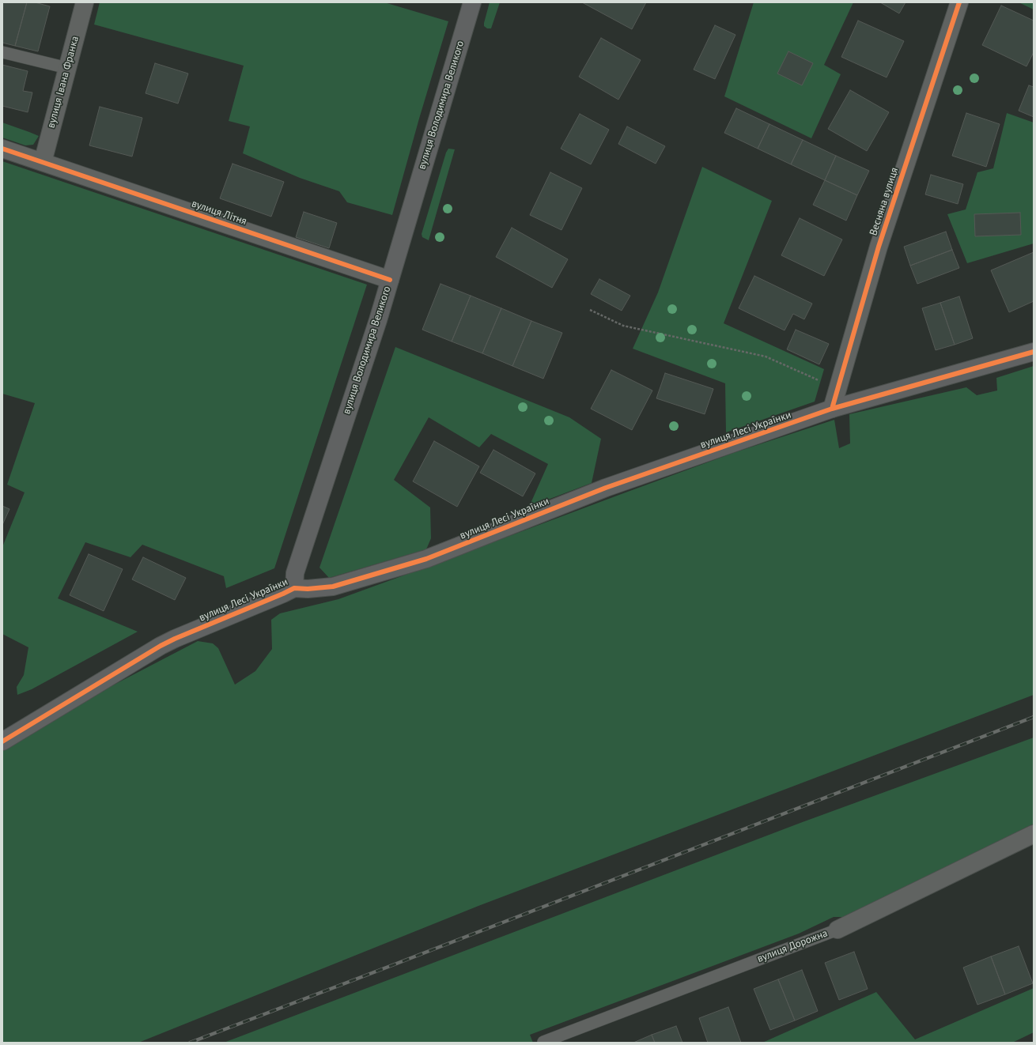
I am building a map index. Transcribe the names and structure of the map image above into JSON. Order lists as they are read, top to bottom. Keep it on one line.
{"streets":{"main road":["вулиця Володимира Великого","вулиця Лесі Українки"],"street":["вулиця Івана Франка","Весняна вулиця","вулиця Літня","вулиця Дорожна"]},"crossings":[["вулиця Івана Франка","вулиця Літня"],["вулиця Володимира Великого","вулиця Літня"],["вулиця Володимира Великого","вулиця Лесі Українки"],["Весняна вулиця","вулиця Лесі Українки"]]}
